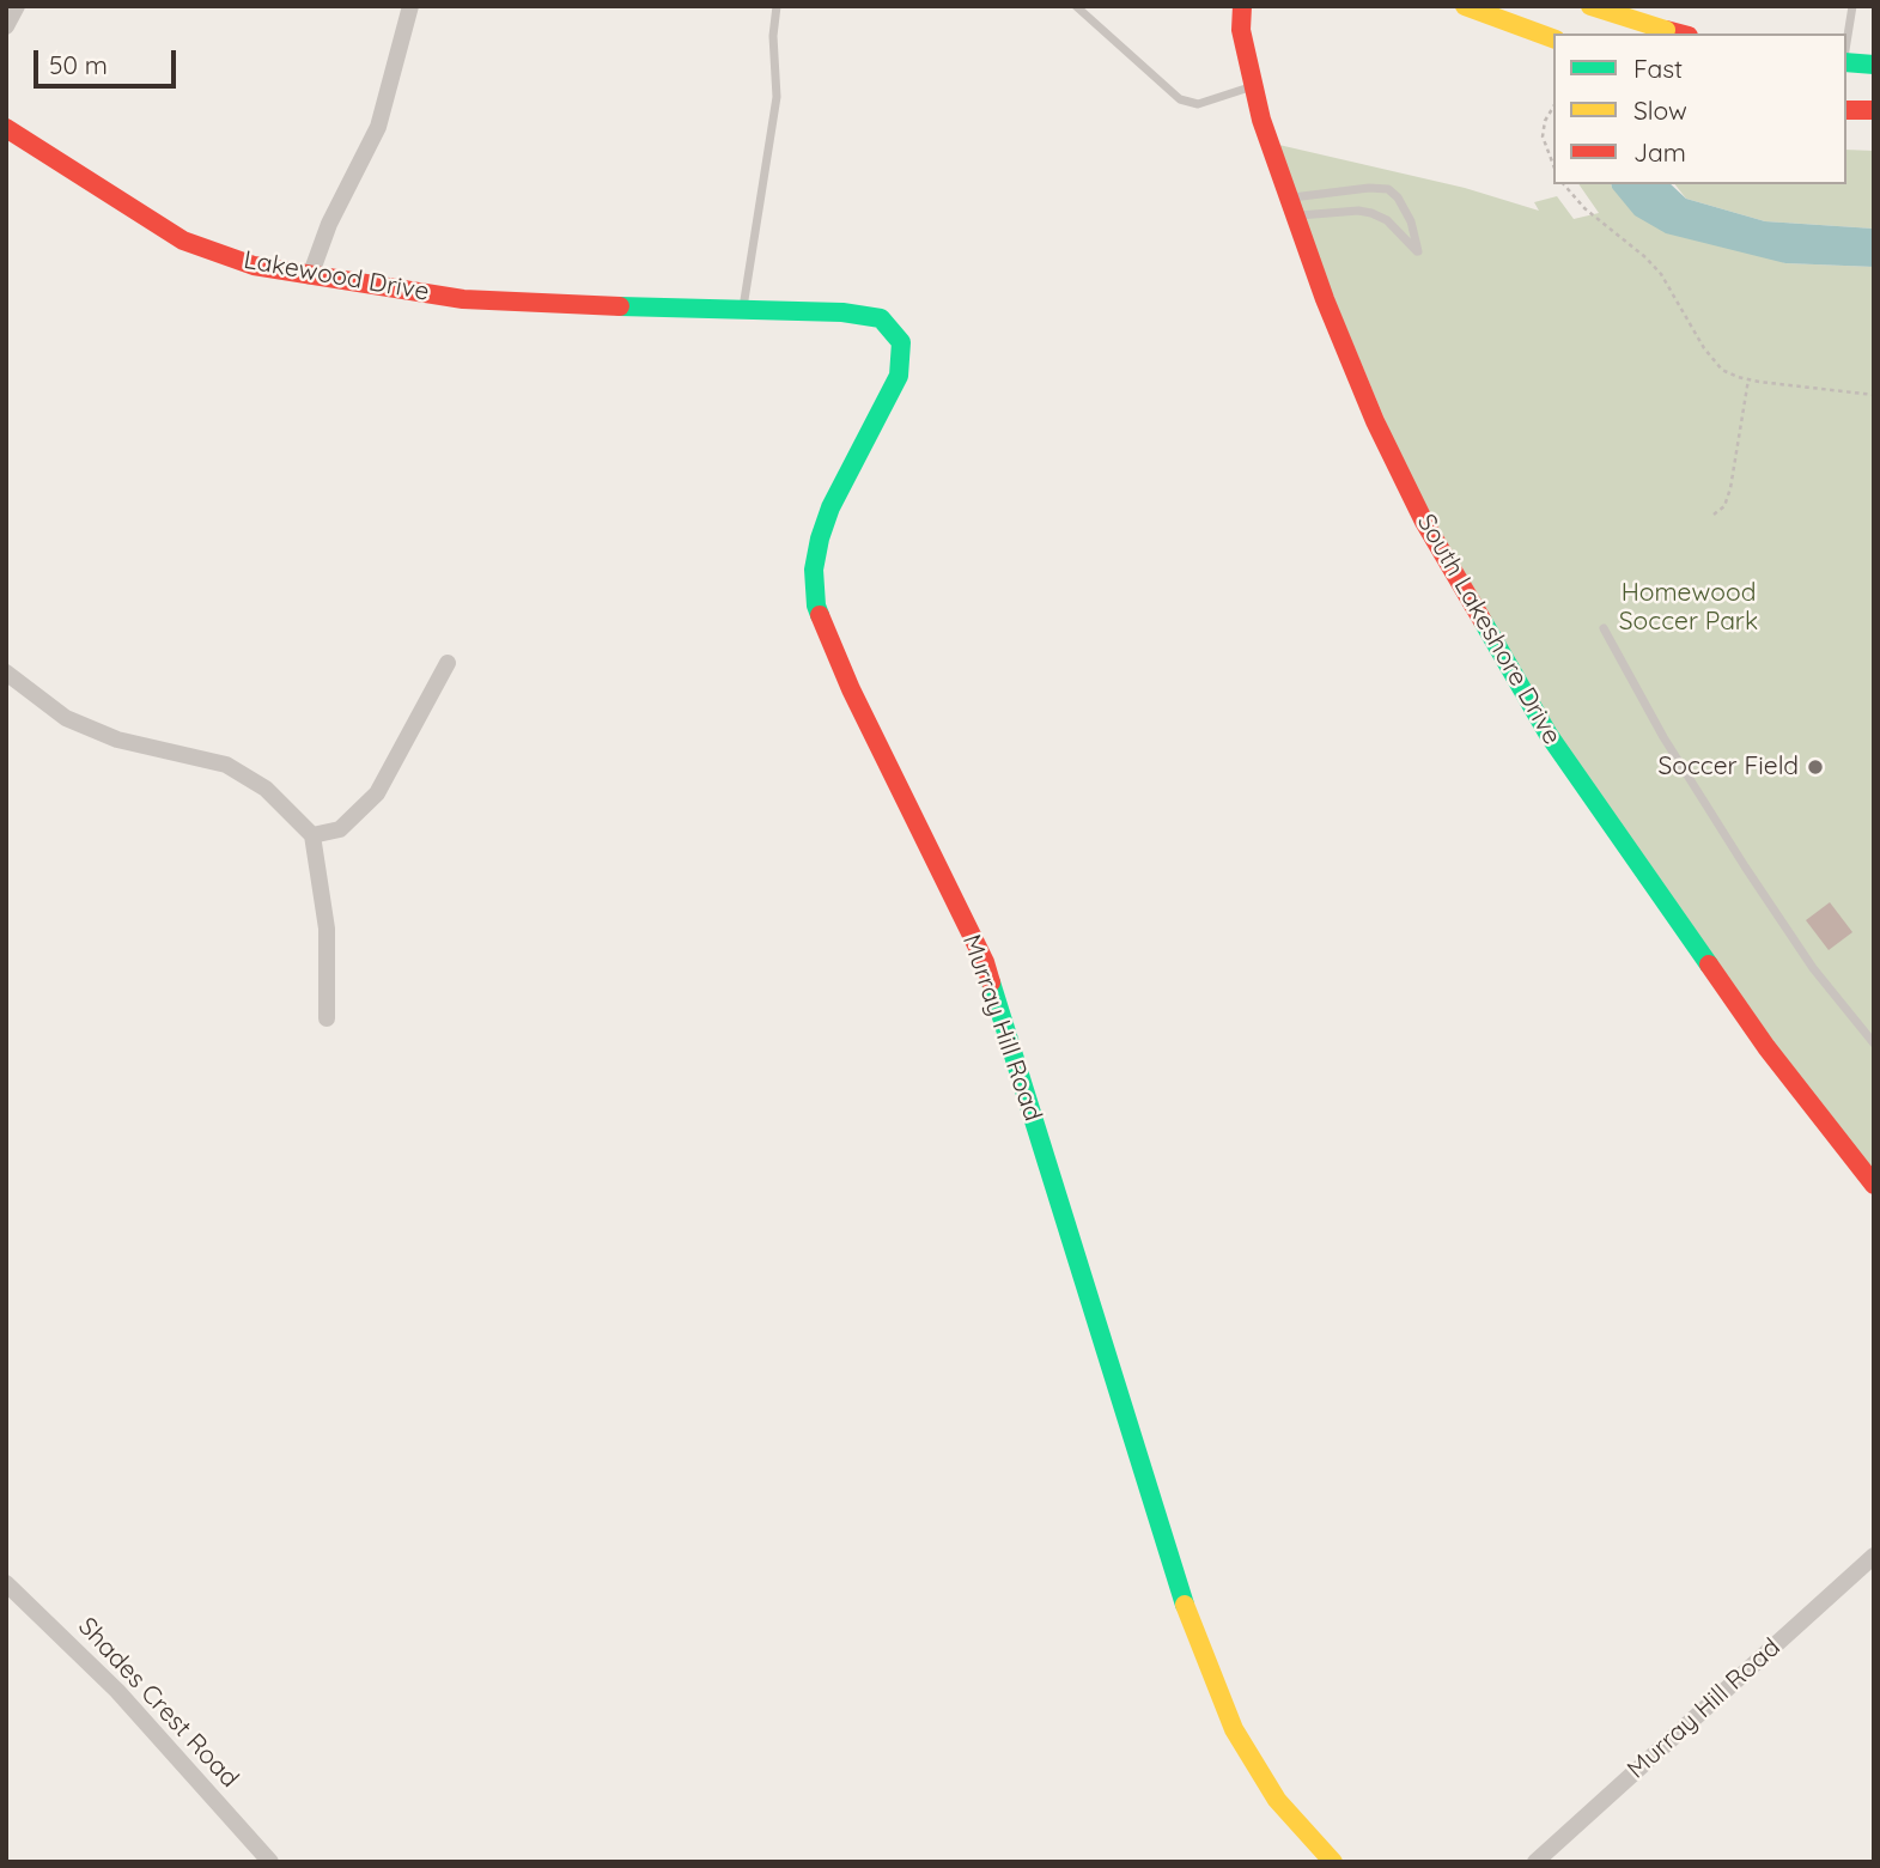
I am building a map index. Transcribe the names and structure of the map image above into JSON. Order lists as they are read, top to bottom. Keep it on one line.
{"streets":{"street":["Lakewood Drive","South Lakeshore Drive","Murray Hill Road","Shades Crest Road"]},"crossings":[["Lakewood Drive","Murray Hill Road"]],"parks":["Homewood Soccer Park"],"places":["Soccer Field"],"legend":["Fast","Slow","Jam"],"scale_bar":"50 m"}
